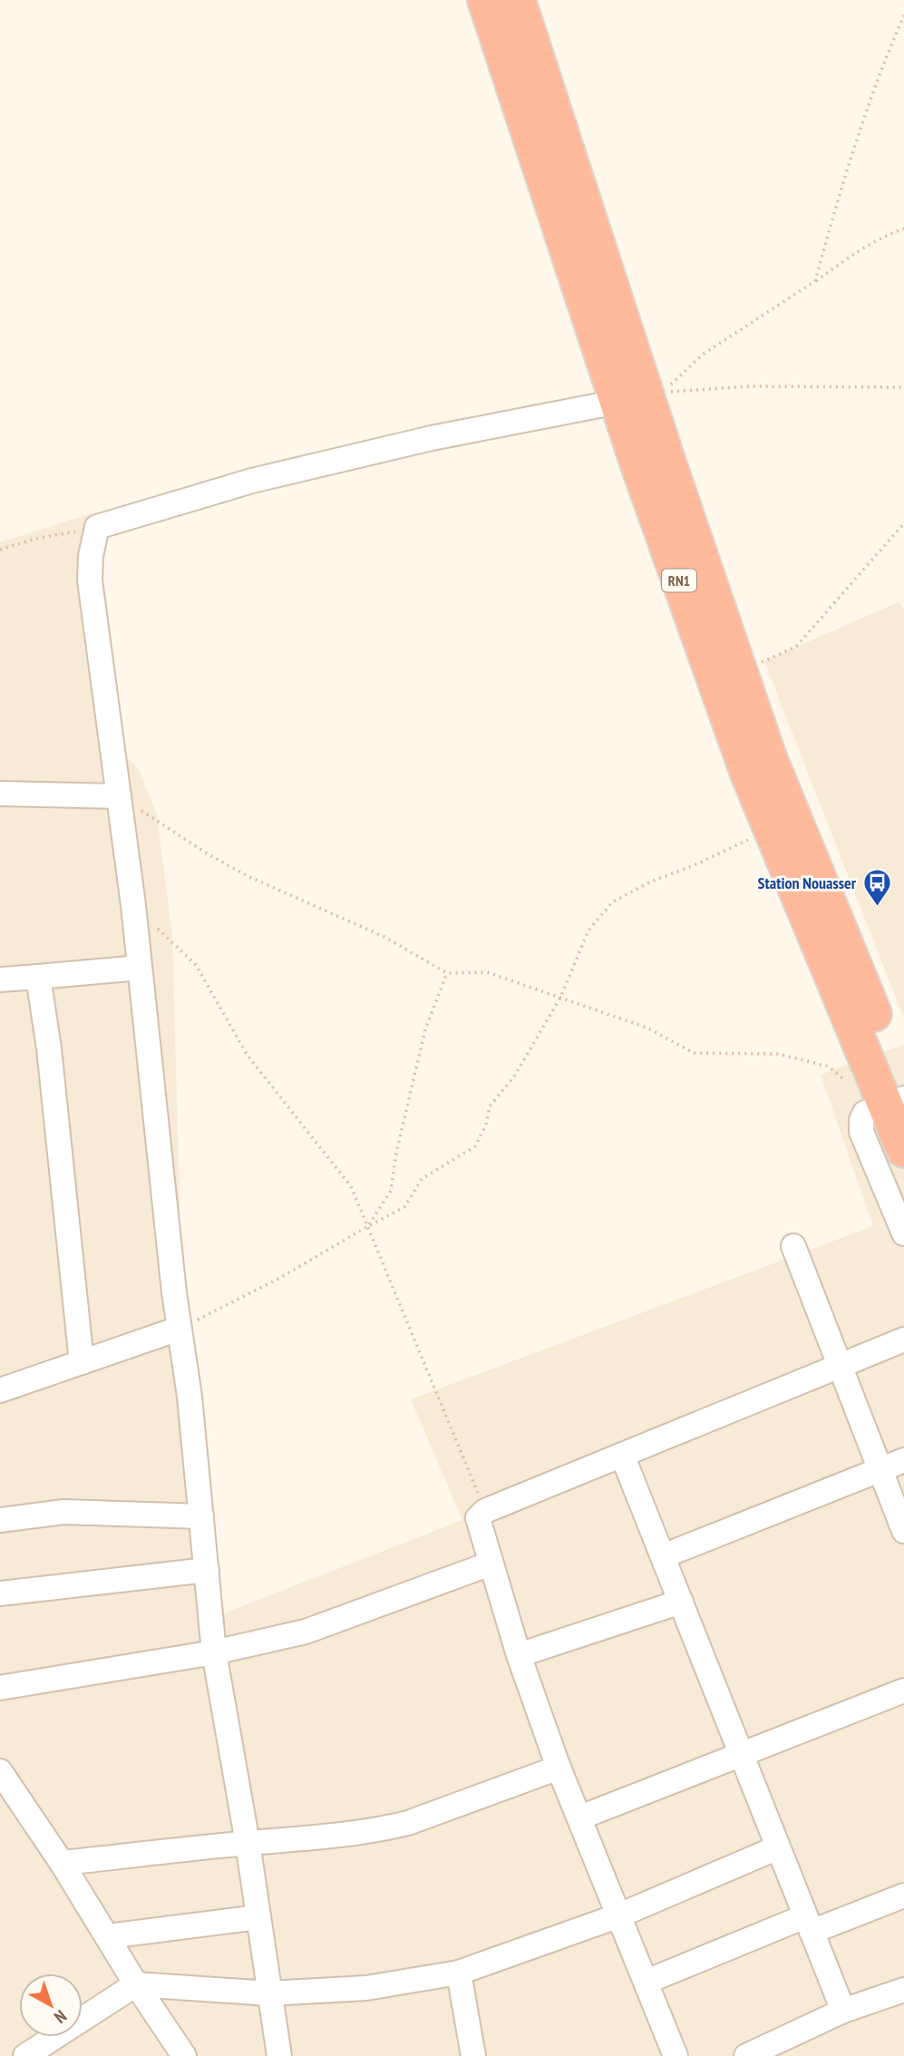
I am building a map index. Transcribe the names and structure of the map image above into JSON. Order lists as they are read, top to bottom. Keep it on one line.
{"streets":{"highway":["RN1"]},"places":{"bus stop":["Station Nouasser"]},"north":"bottom right"}
